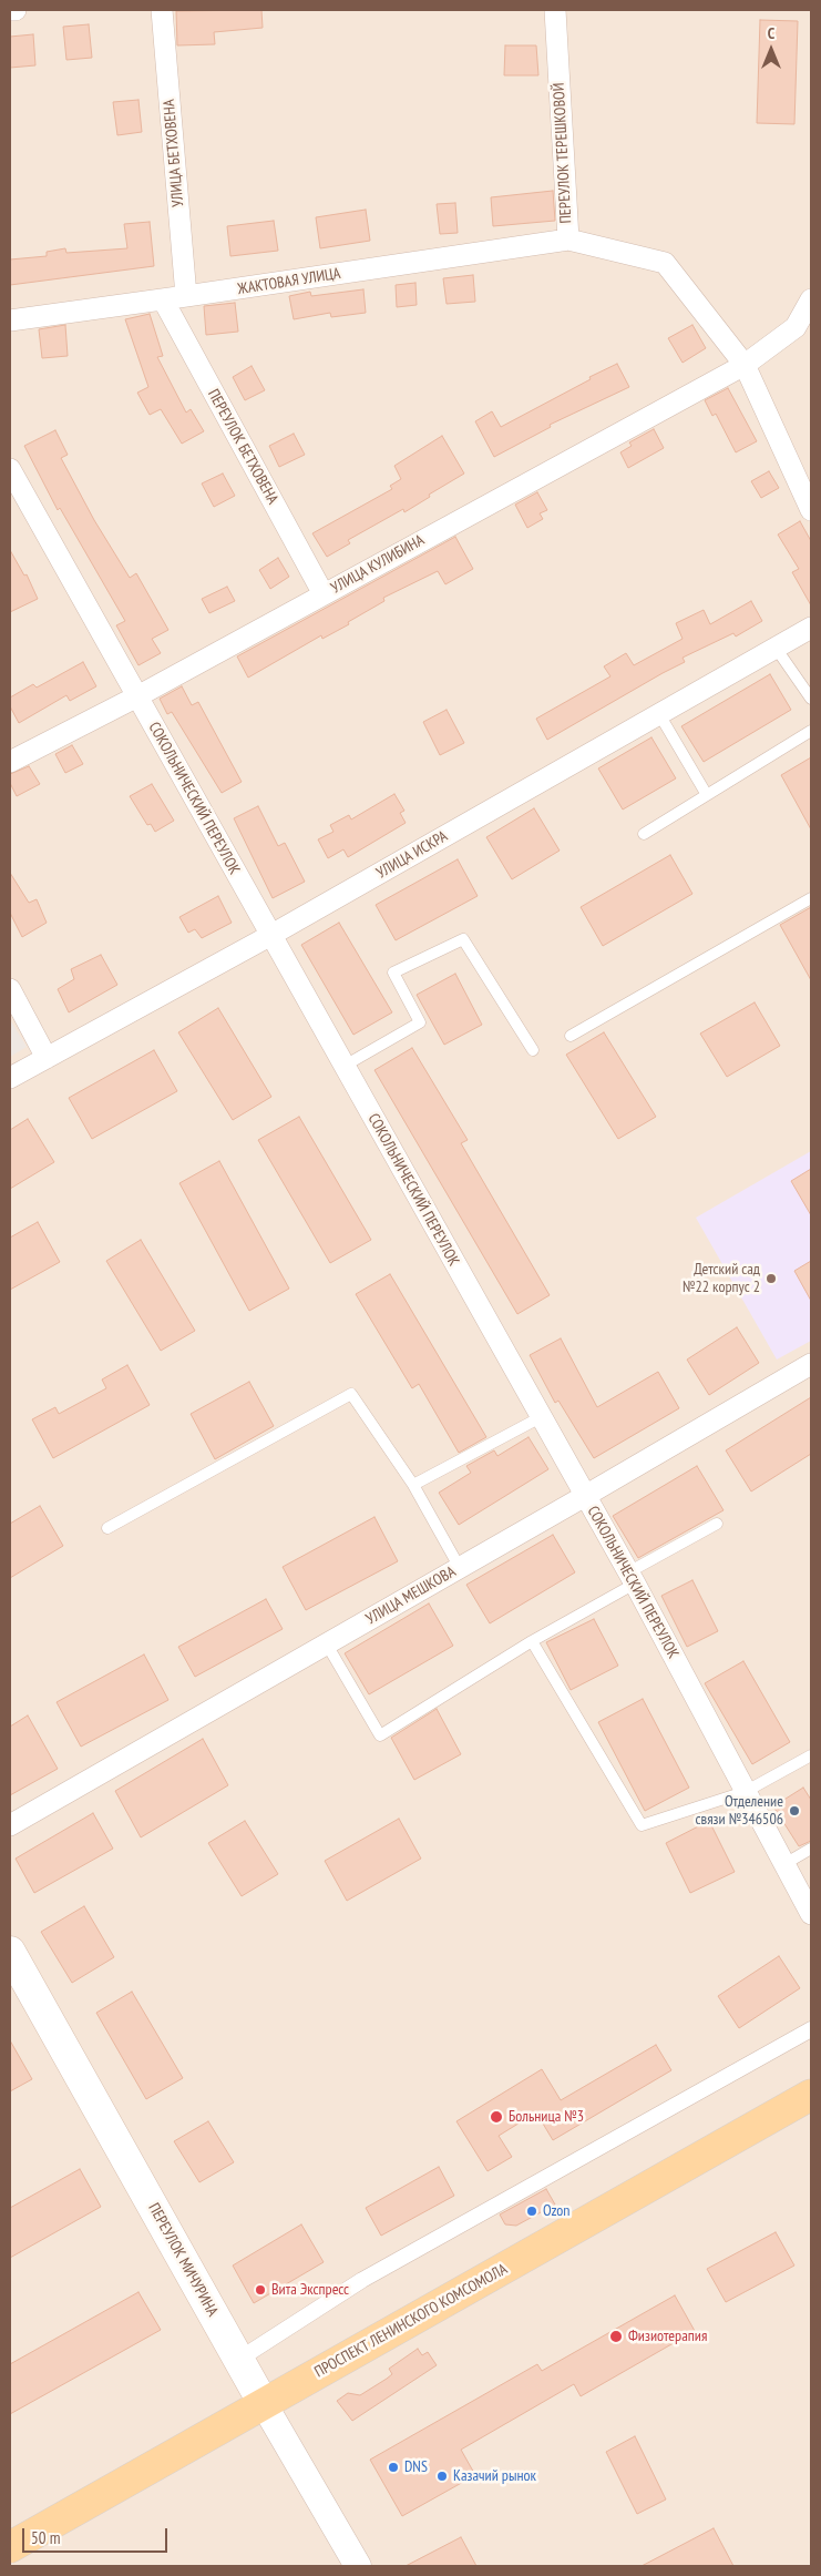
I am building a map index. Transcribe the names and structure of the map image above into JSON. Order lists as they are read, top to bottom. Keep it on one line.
{"streets":{"main road":["ПЕРЕУЛОК МИЧУРИНА","ПРОСПЕКТ ЛЕНИНСКОГО КОМСОМОЛА"],"street":["УЛИЦА БЕТХОВЕНА","ПЕРЕУЛОК ТЕРЕШКОВОЙ","ЖАКТОВАЯ УЛИЦА","ПЕРЕУЛОК БЕТХОВЕНА","УЛИЦА КУЛИБИНА","СОКОЛЬНИЧЕСКИЙ ПЕРЕУЛОК","УЛИЦА ИСКРА","УЛИЦА МЕШКОВА"]},"crossings":[["УЛИЦА БЕТХОВЕНА","ЖАКТОВАЯ УЛИЦА"],["ПЕРЕУЛОК ТЕРЕШКОВОЙ","ЖАКТОВАЯ УЛИЦА"],["ПЕРЕУЛОК ТЕРЕШКОВОЙ","УЛИЦА КУЛИБИНА"],["ЖАКТОВАЯ УЛИЦА","ПЕРЕУЛОК БЕТХОВЕНА"],["ПЕРЕУЛОК БЕТХОВЕНА","УЛИЦА КУЛИБИНА"],["УЛИЦА КУЛИБИНА","СОКОЛЬНИЧЕСКИЙ ПЕРЕУЛОК"],["СОКОЛЬНИЧЕСКИЙ ПЕРЕУЛОК","УЛИЦА ИСКРА"],["СОКОЛЬНИЧЕСКИЙ ПЕРЕУЛОК","УЛИЦА МЕШКОВА"],["ПЕРЕУЛОК МИЧУРИНА","ПРОСПЕКТ ЛЕНИНСКОГО КОМСОМОЛА"]],"places":["Детский сад №22 корпус 2","Отделение связи №346506","Больница №3","Ozon","Вита Экспресс","Физиотерапия","DNS","Казачий рынок"],"scale_bar":"50 m","north":"top"}
